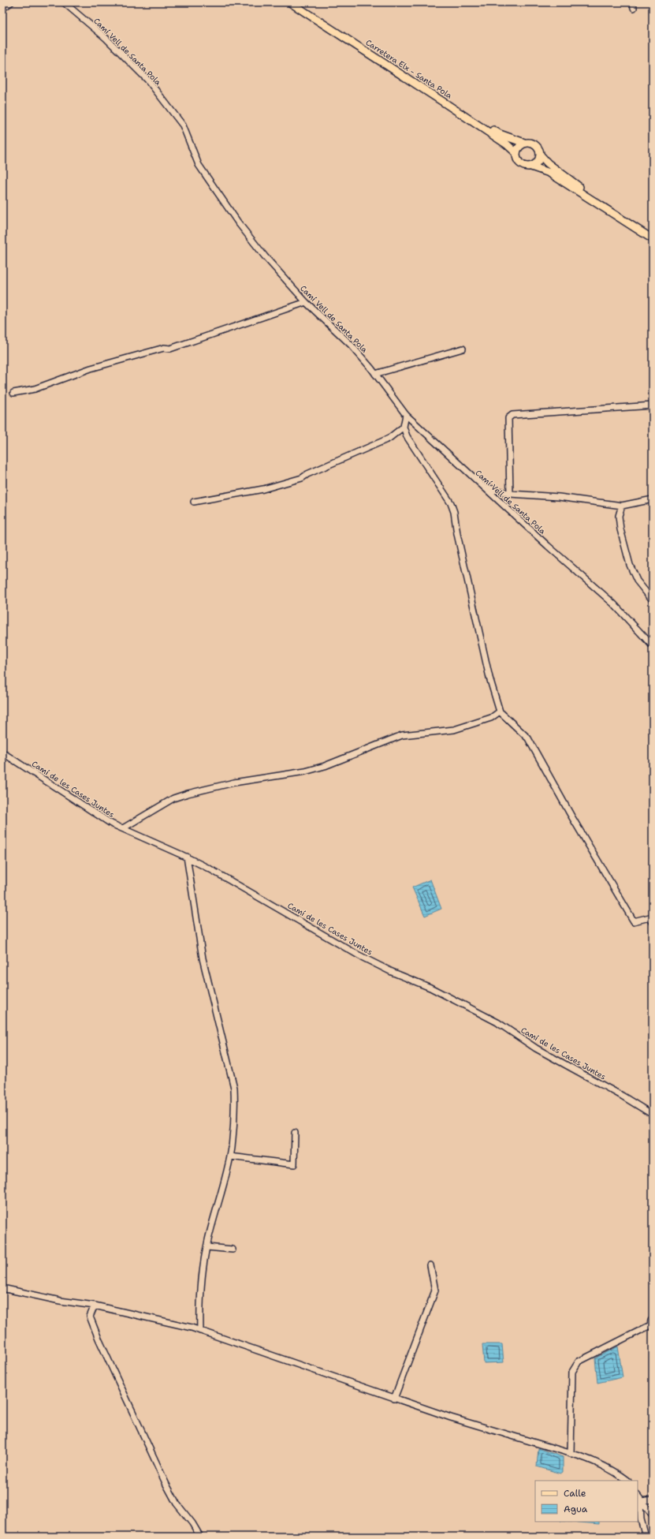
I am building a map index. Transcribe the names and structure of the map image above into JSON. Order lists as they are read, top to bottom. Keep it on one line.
{"streets":{"main road":["Carretera Elx - Santa Pola"],"street":["Camí Vell de Santa Pola","Camí de les Cases Juntes"]},"legend":["Calle","Agua"]}
